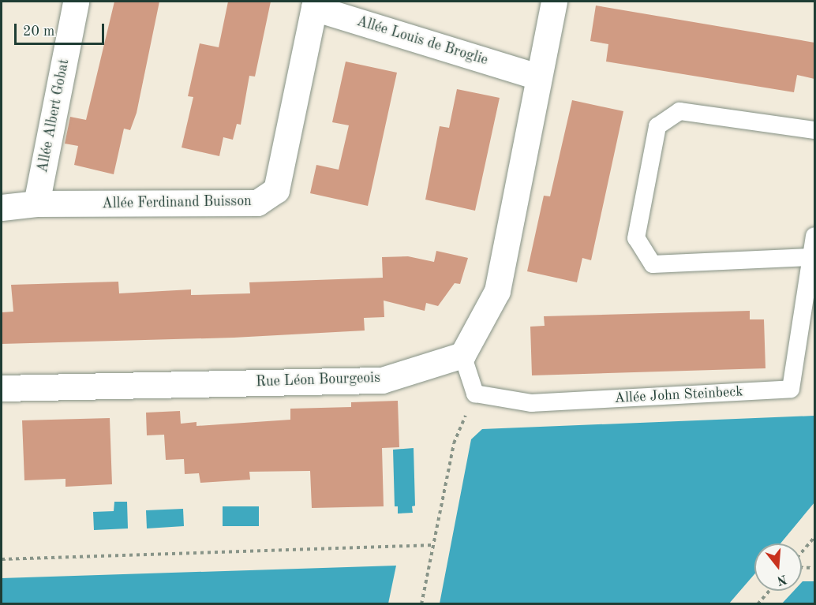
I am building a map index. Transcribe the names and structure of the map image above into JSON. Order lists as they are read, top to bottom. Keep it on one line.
{"streets":{"street":["Allée Louis de Broglie","Allée Albert Gobat","Allée Ferdinand Buisson","Rue Léon Bourgeois"],"lane":["Allée John Steinbeck"]},"crossings":[["Allée Louis de Broglie","Allée Ferdinand Buisson"],["Allée Albert Gobat","Allée Ferdinand Buisson"]],"scale_bar":"20 m","north":"bottom"}
